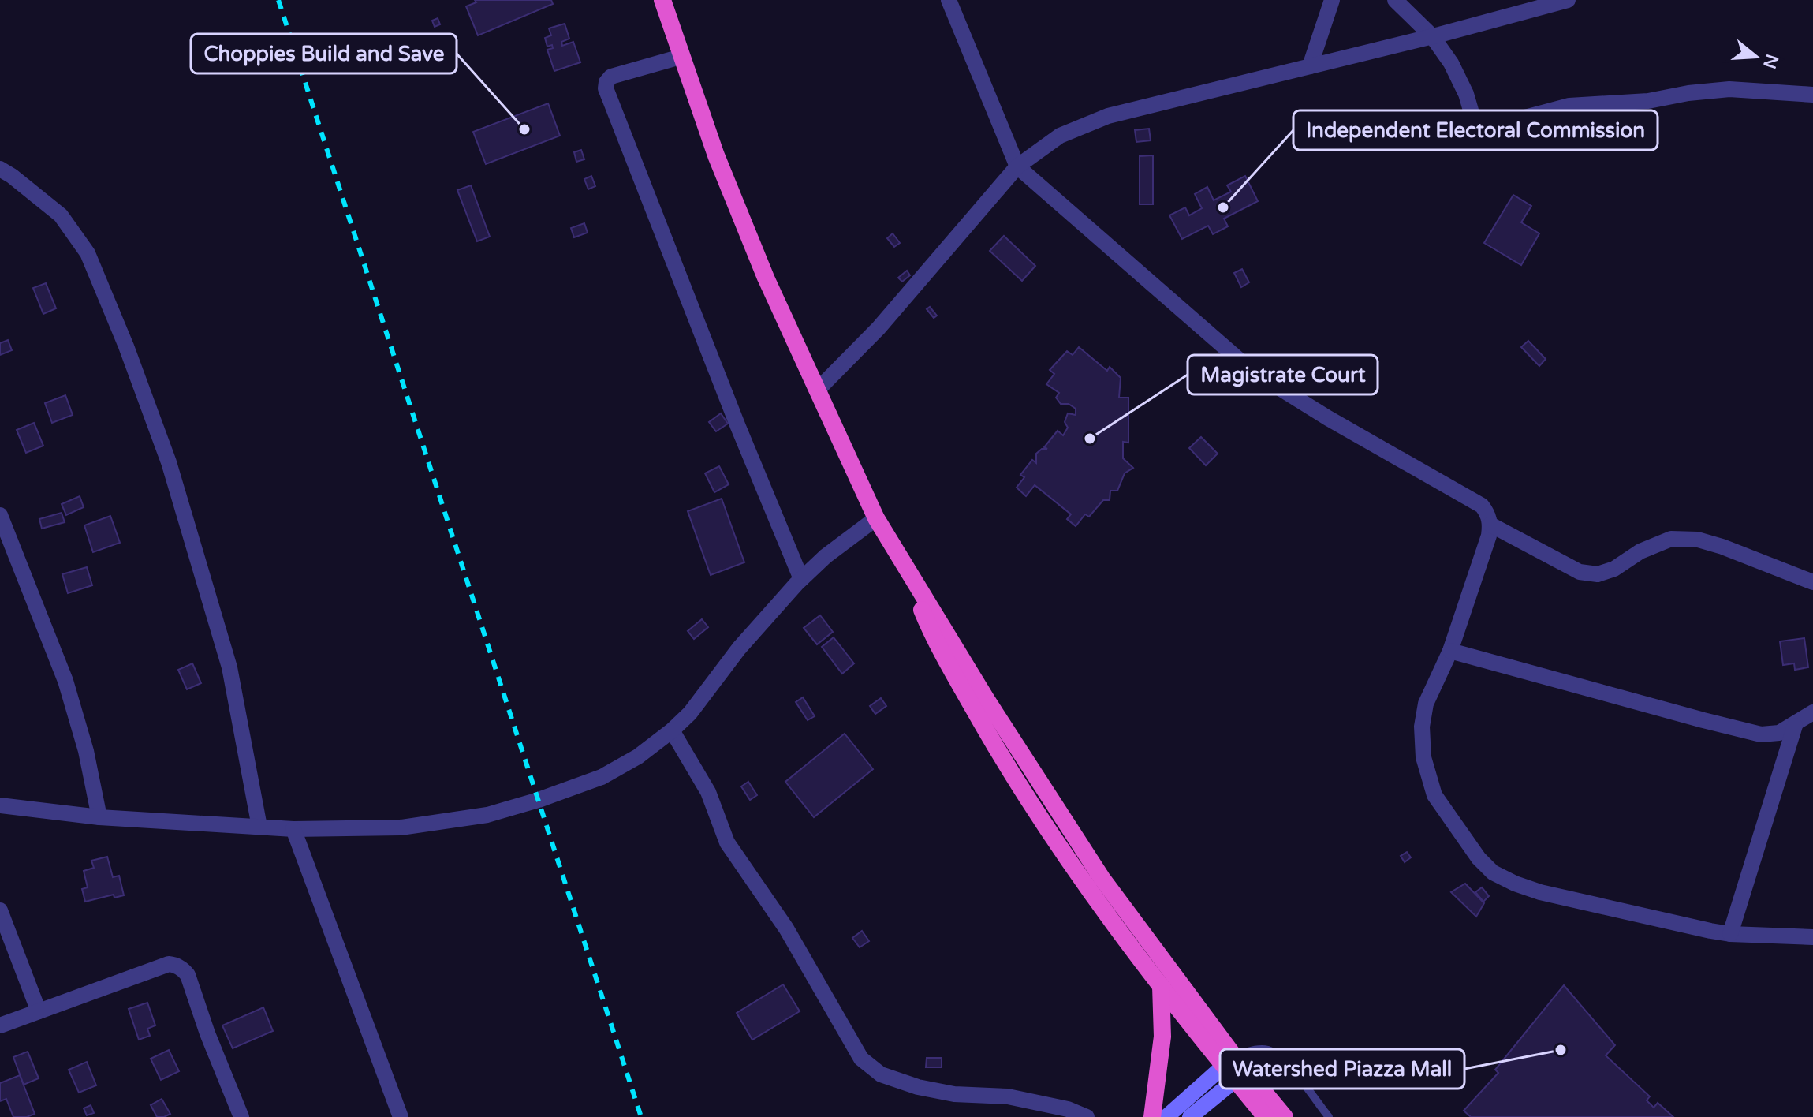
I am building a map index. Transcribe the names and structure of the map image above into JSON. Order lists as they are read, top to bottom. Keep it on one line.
{"places":["Choppies Build and Save","Independent Electoral Commission","Magistrate Court","Watershed Piazza Mall"],"north":"right"}
